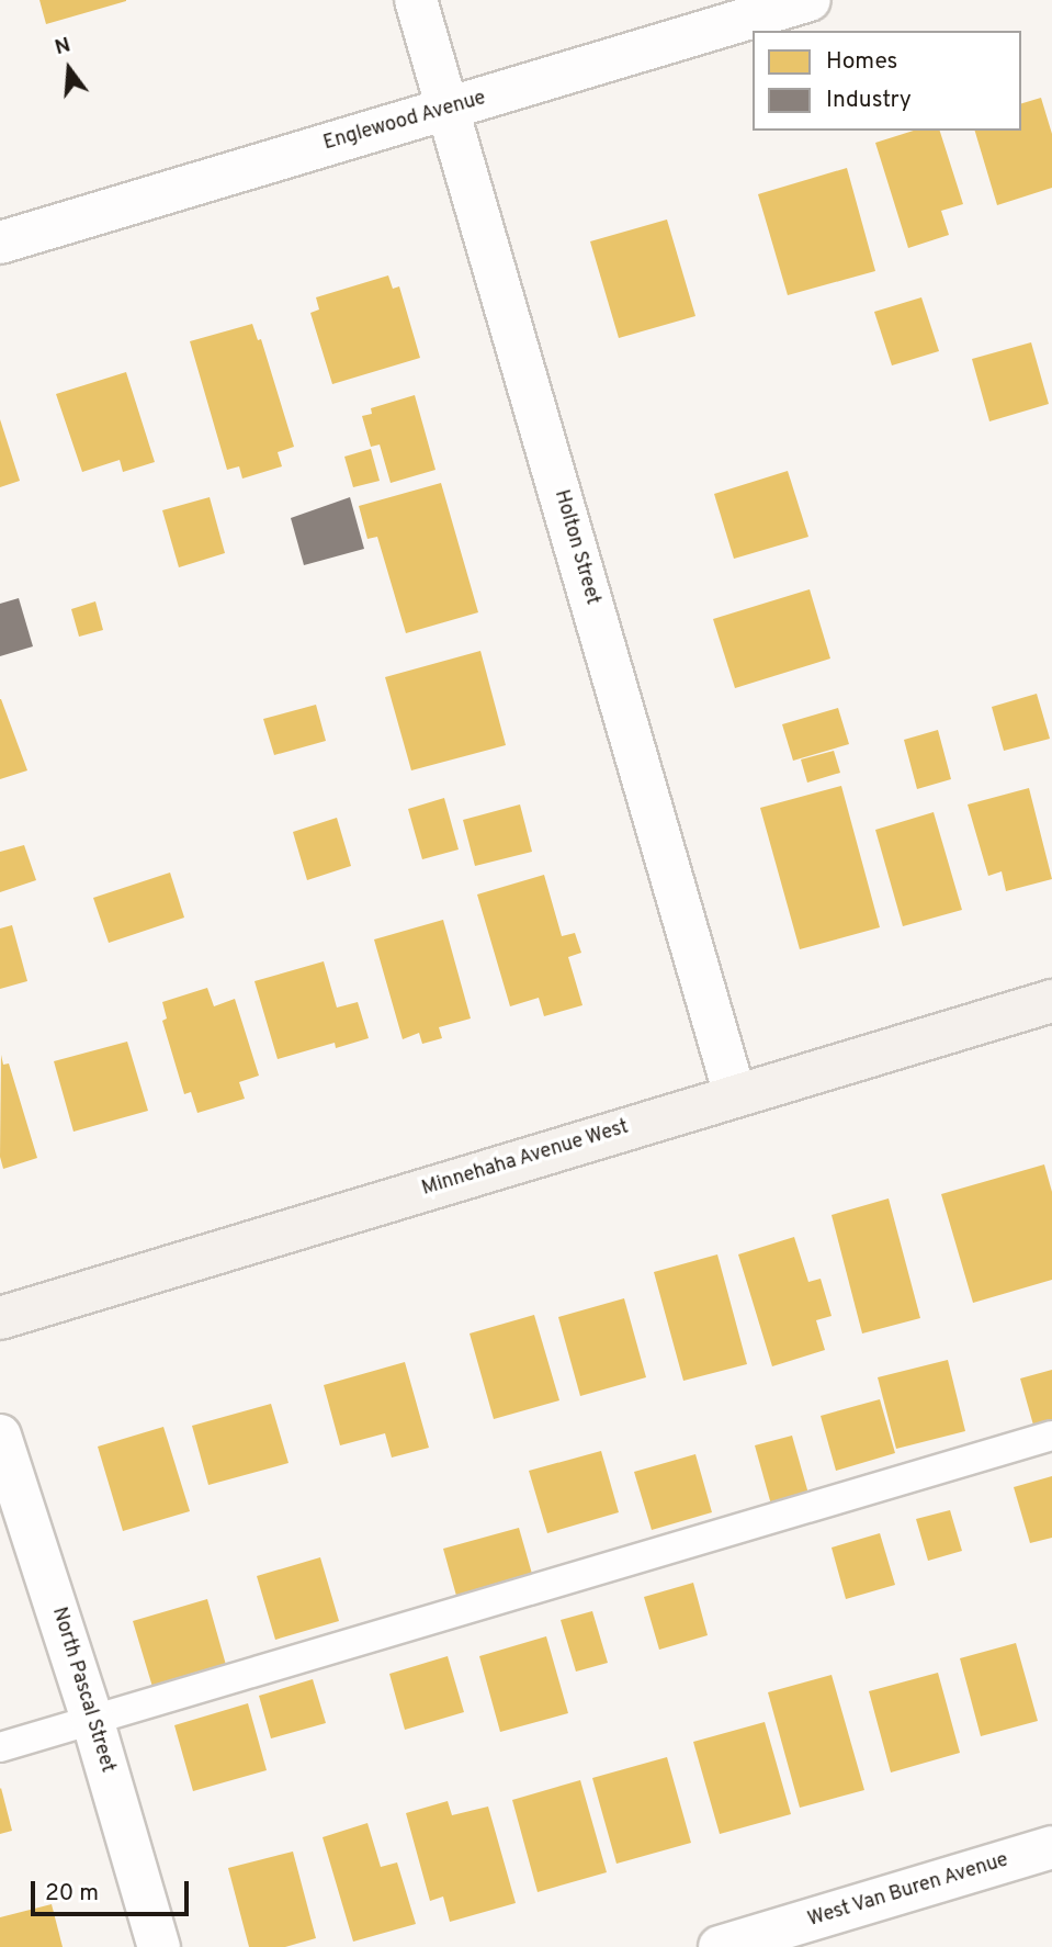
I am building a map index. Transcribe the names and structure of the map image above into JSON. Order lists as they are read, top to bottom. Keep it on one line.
{"streets":{"street":["Englewood Avenue","Holton Street","Minnehaha Avenue West","North Pascal Street","West Van Buren Avenue"]},"crossings":[["Englewood Avenue","Holton Street"],["Holton Street","Minnehaha Avenue West"]],"legend":["Homes","Industry"],"scale_bar":"20 m","north":"top"}
